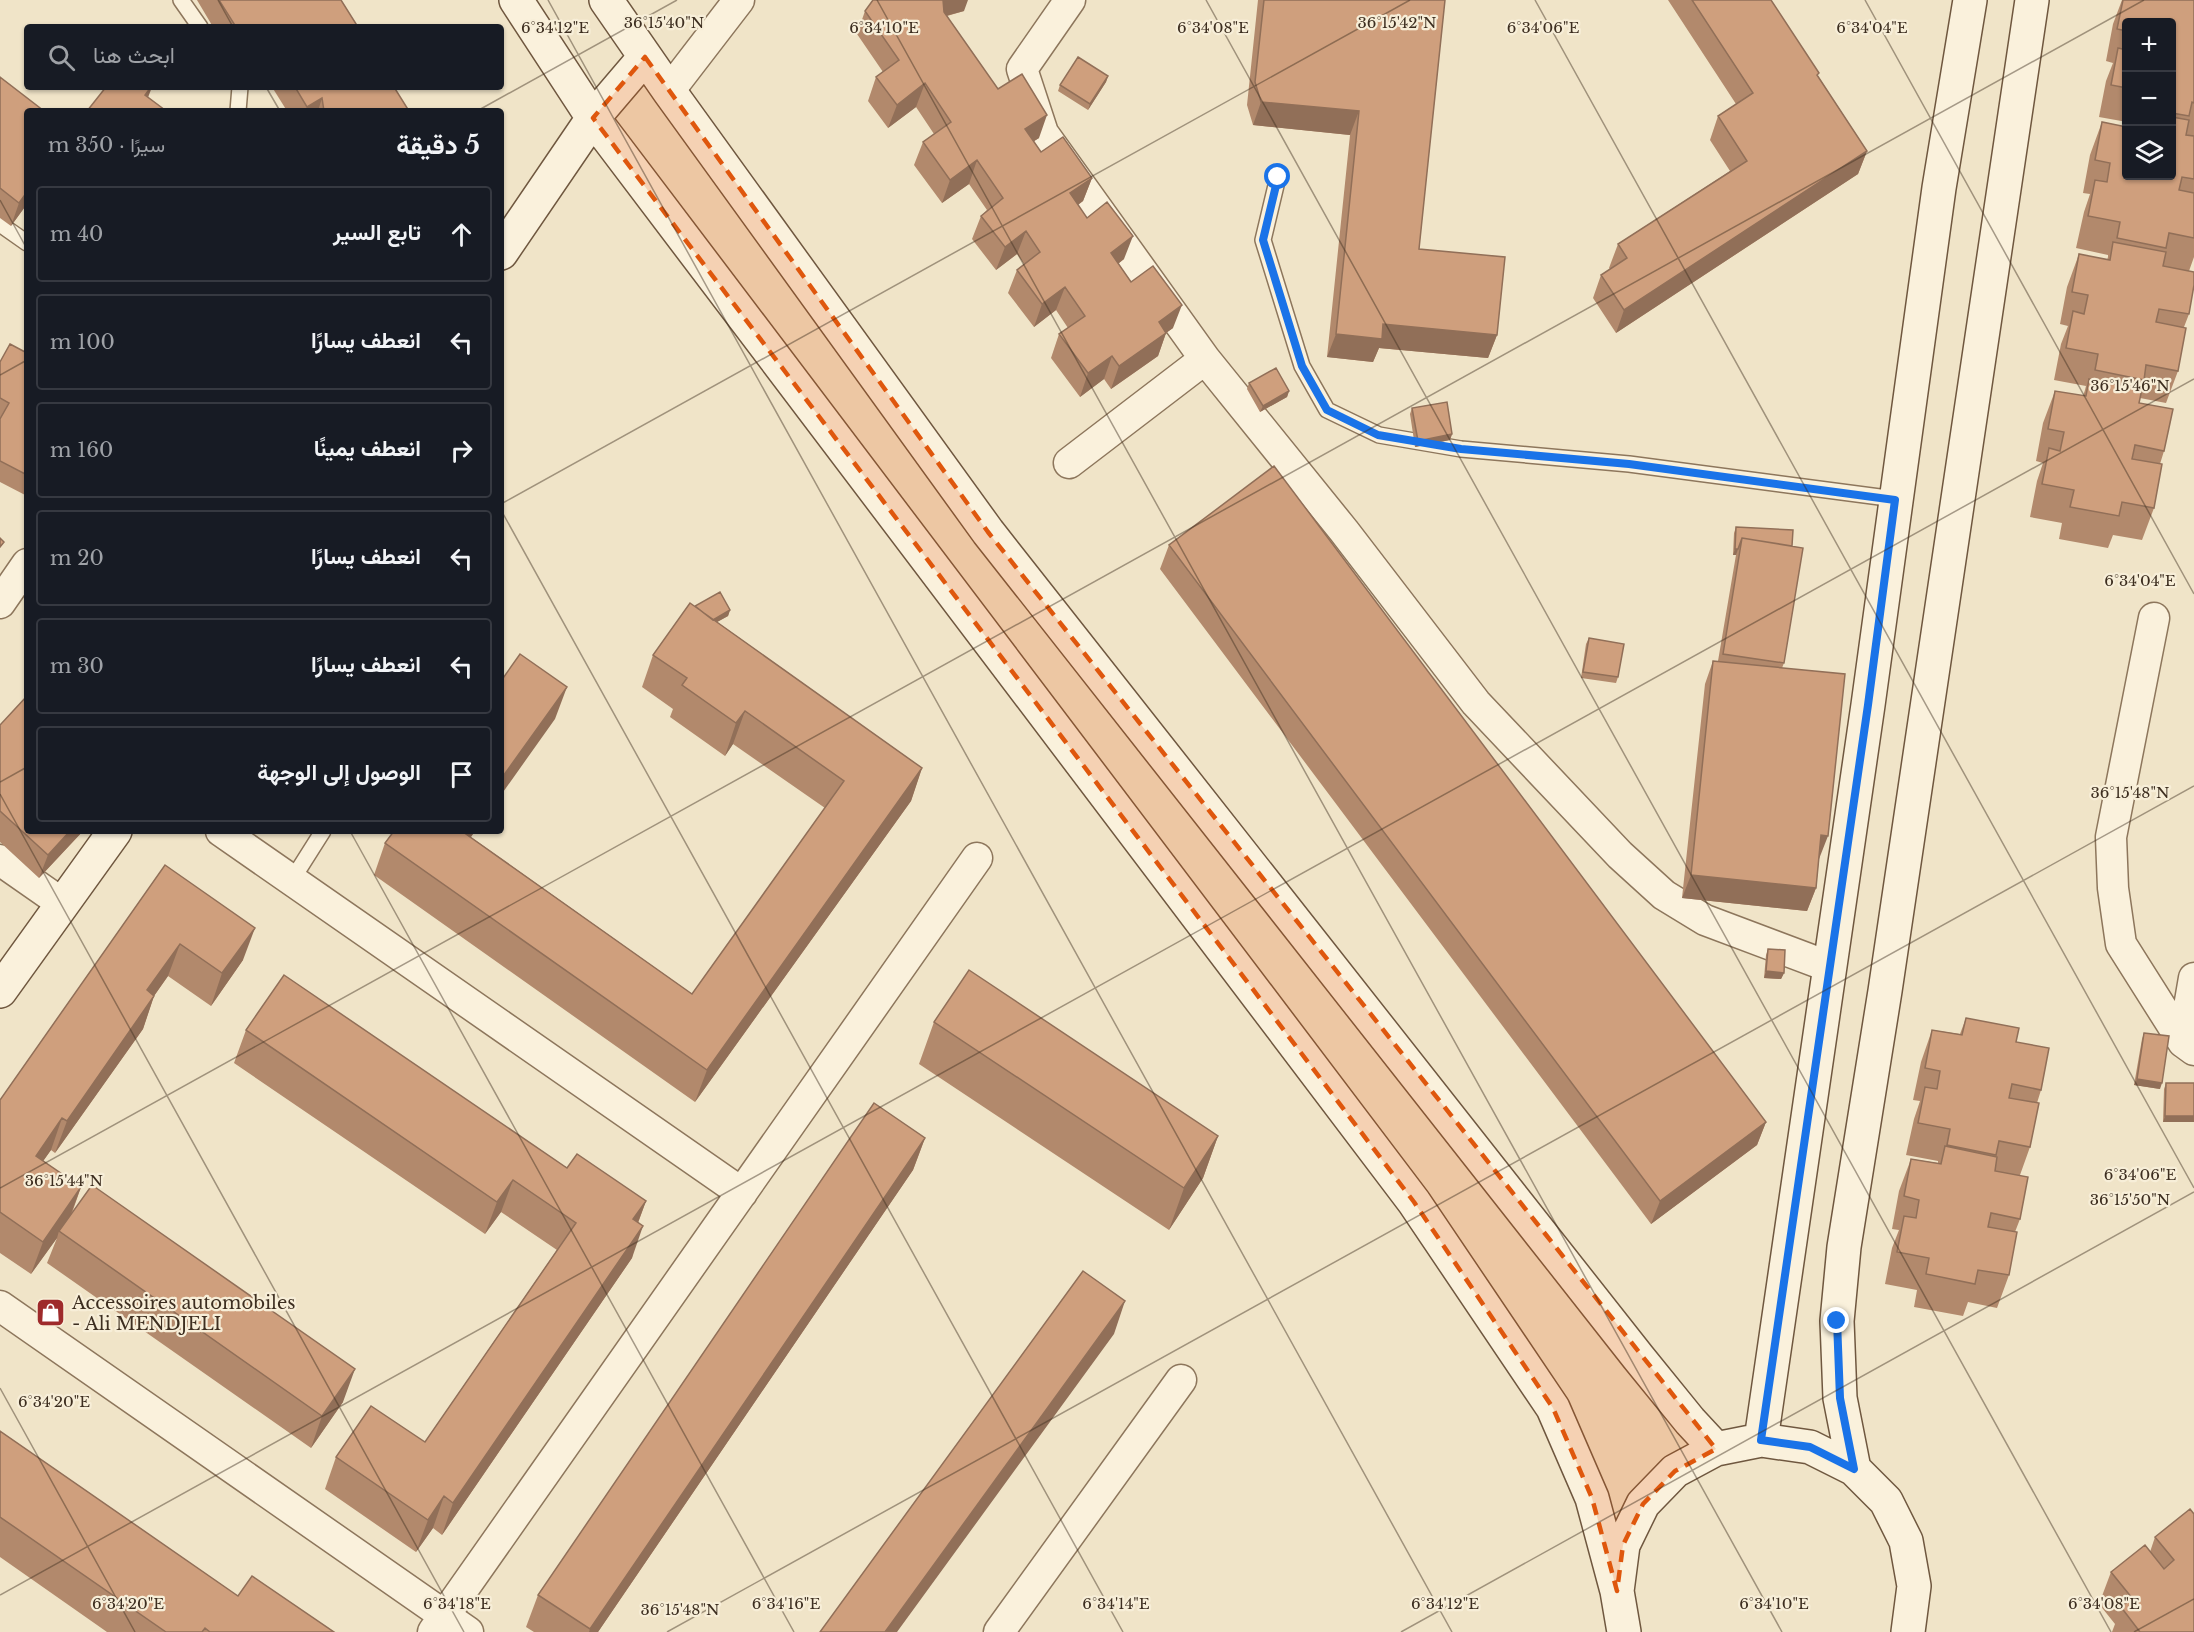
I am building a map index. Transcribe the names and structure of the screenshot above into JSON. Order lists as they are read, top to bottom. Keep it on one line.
{"places":{"shop":["Accessoires automobiles - Ali MENDJELI"]},"page":{"map_buttons":["+","−"],"search":"ابحث هنا","heading":["5 دقيقة","سيرًا · 350 m"],"list":[["تابع السير","40 m"],["انعطف يسارًا","100 m"],["انعطف يمينًا","160 m"],["انعطف يسارًا","20 m"],["انعطف يسارًا","30 m"],"الوصول إلى الوجهة"]},"coordinates":["36°15'42\"N","36°15'40\"N","6°34'12\"E","6°34'10\"E","6°34'08\"E","6°34'06\"E","6°34'04\"E","36°15'46\"N","36°15'48\"N","36°15'44\"N","36°15'50\"N","6°34'20\"E","6°34'18\"E","6°34'16\"E","6°34'14\"E"]}
